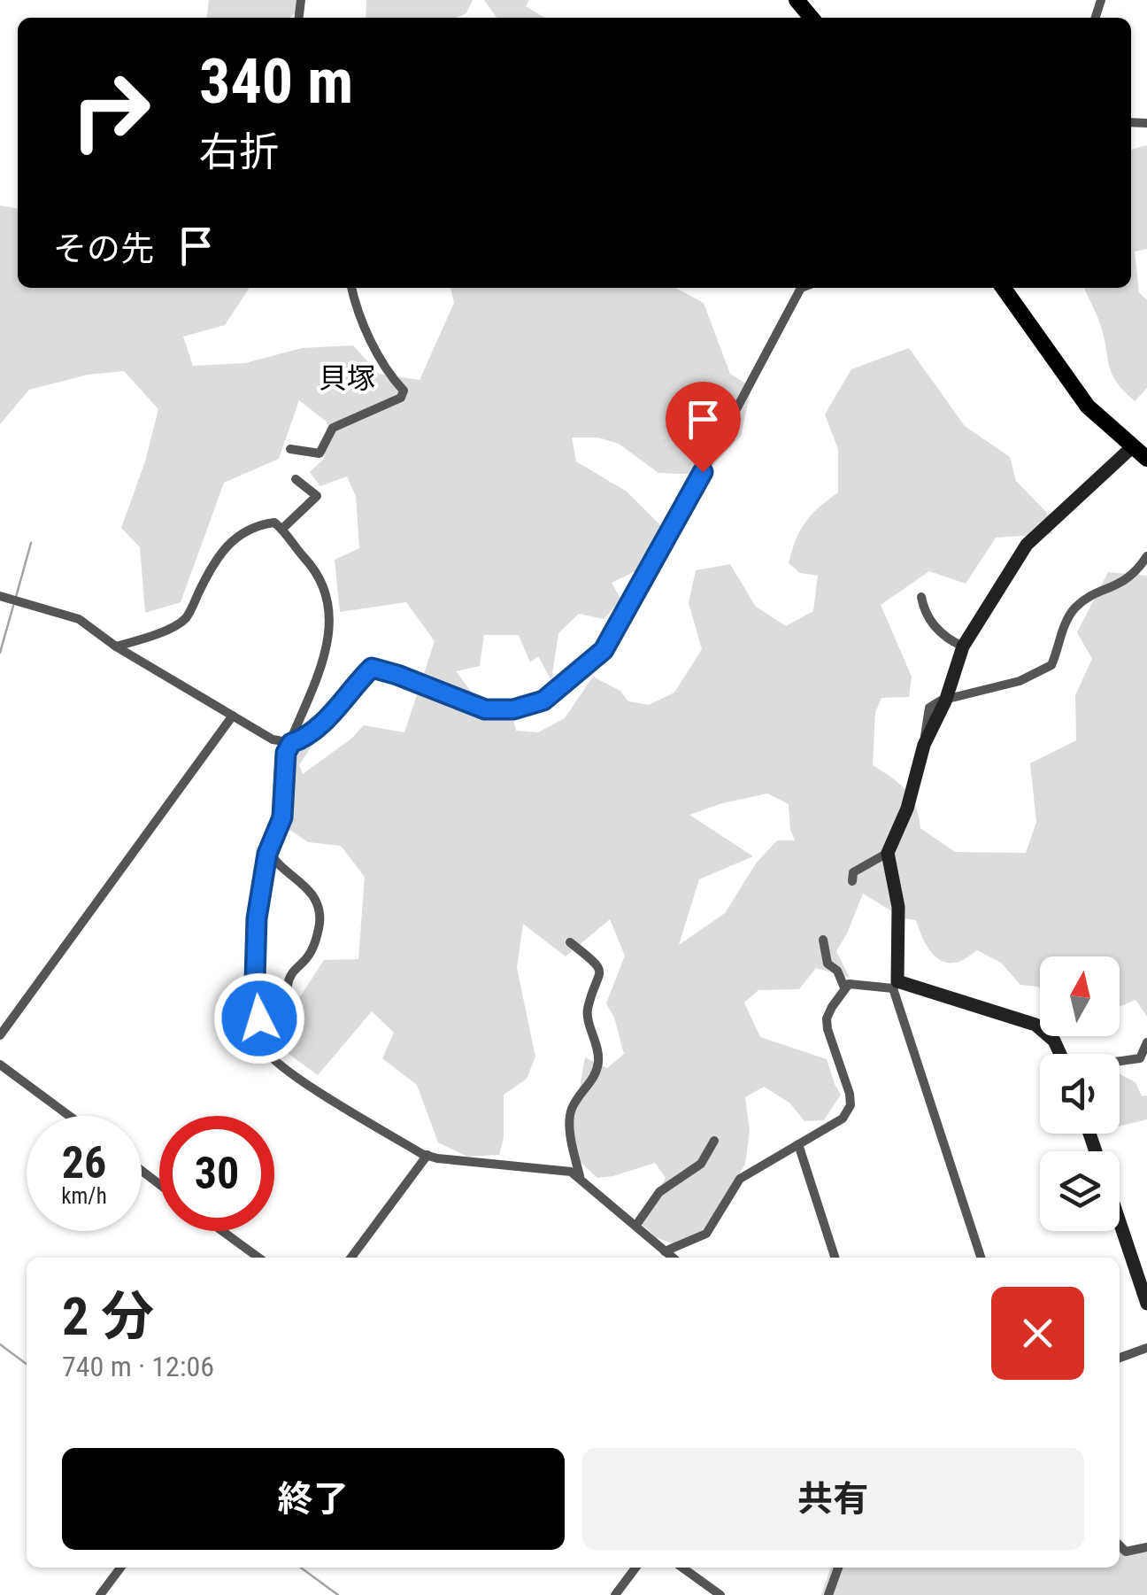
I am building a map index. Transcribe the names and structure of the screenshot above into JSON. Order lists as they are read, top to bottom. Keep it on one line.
{"districts":["貝塚"],"north":"top","page":{"turn":["340 m","右折"],"then":"その先","speed":"26 km/h","limit":"30","heading":["2 分","740 m · 12:06"],"buttons":["終了","共有"]}}
